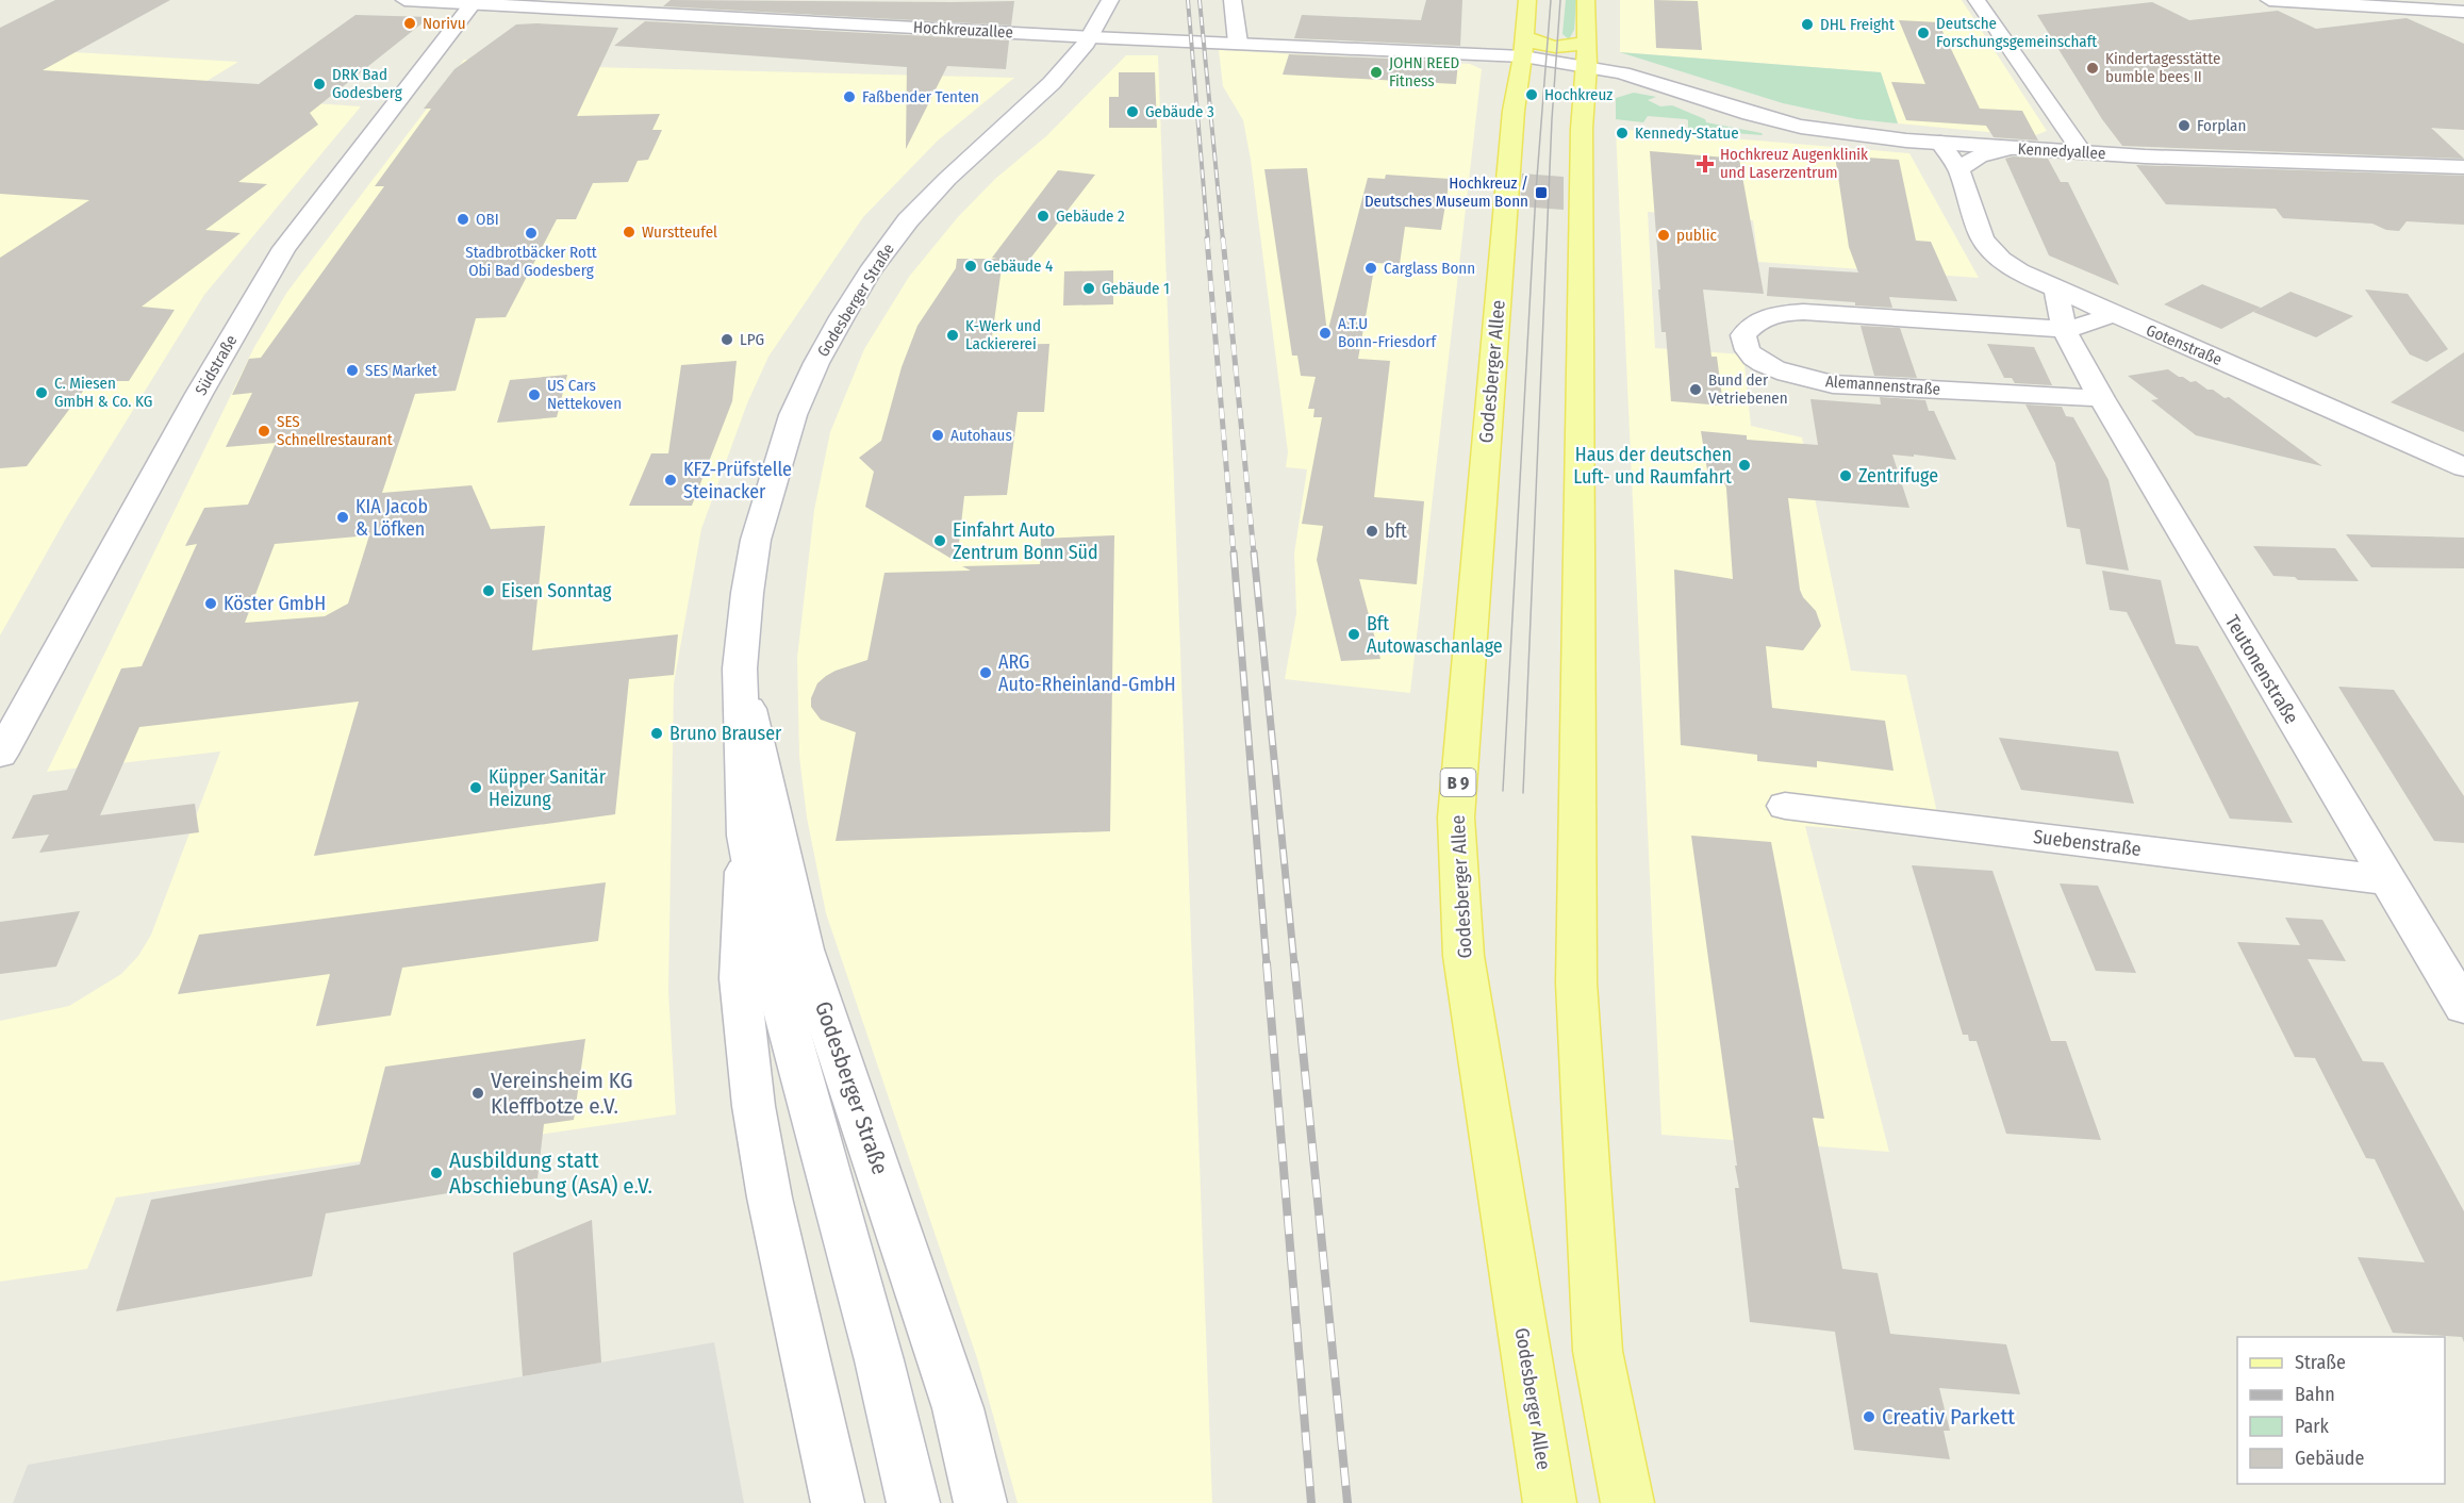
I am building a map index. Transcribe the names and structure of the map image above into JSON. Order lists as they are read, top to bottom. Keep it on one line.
{"streets":{"main road":["Godesberger Allee","B 9"],"street":["Hochkreuzallee","Kennedyallee","Godesberger Straße","Gotenstraße","Südstraße","Alemannenstraße","Teutonenstraße","Suebenstraße"]},"crossings":[["Hochkreuzallee","Kennedyallee"],["Hochkreuzallee","Godesberger Straße"],["Hochkreuzallee","Südstraße"],["Hochkreuzallee","Godesberger Allee"],["Kennedyallee","Gotenstraße"],["Kennedyallee","Godesberger Allee"],["Gotenstraße","Teutonenstraße"],["Alemannenstraße","Teutonenstraße"],["Teutonenstraße","Suebenstraße"]],"places":{"other":["Norivu","DHL Freight","Deutsche Forschungsgemeinschaft","Kindertagesstätte bumble bees II","JOHN REED Fitness","DRK Bad Godesberg","Hochkreuz","Faßbender Tenten","Gebäude 3","Forplan","Kennedy-Statue","Gebäude 2","OBI","Wurstteufel","Stadbrotbäcker Rott Obi Bad Godesberg","public","Gebäude 4","Carglass Bonn","Gebäude 1","A.T.U Bonn-Friesdorf","K-Werk und Lackiererei","LPG","SES Market","Bund der Vetriebenen","C. Miesen GmbH & Co. KG","US Cars Nettekoven","SES Schnellrestaurant","Autohaus","Haus der deutschen Luft- und Raumfahrt","Zentrifuge","KFZ-Prüfstelle Steinacker","KIA Jacob & Löfken","bft","Einfahrt Auto Zentrum Bonn Süd","Eisen Sonntag","Köster GmbH","Bft Autowaschanlage","ARG Auto-Rheinland-GmbH","Bruno Brauser","Küpper Sanitär Heizung","Vereinsheim KG Kleffbotze e.V.","Ausbildung statt Abschiebung (AsA) e.V.","Creativ Parkett"],"health":["Hochkreuz Augenklinik und Laserzentrum"],"transit":["Hochkreuz / Deutsches Museum Bonn"]},"legend":["Straße","Bahn","Park","Gebäude"]}
